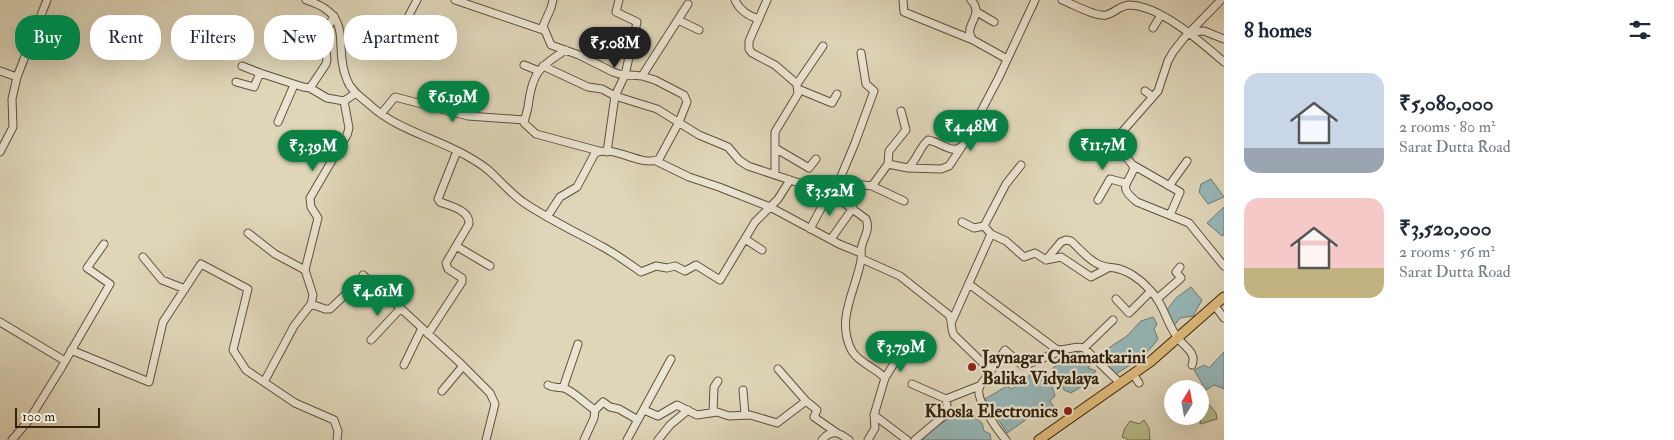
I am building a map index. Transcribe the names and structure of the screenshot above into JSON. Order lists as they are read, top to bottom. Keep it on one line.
{"places":["Jaynagar Chamatkarini Balika Vidyalaya","Khosla Electronics"],"scale_bar":"100 m","north":"top","page":{"heading":"8 homes","chip":["Buy","Rent","Filters","New","Apartment"],"price":["₹5.08M","₹6.19M","₹4.48M","₹11.7M","₹3.39M","₹3.52M","₹4.61M","₹3.79M"],"list":[{"name":"₹5,080,000","note":"2 rooms · 80 m² · Sarat Dutta Road"},{"name":"₹3,520,000","note":"2 rooms · 56 m² · Sarat Dutta Road"}],"scale":"100 m"}}
